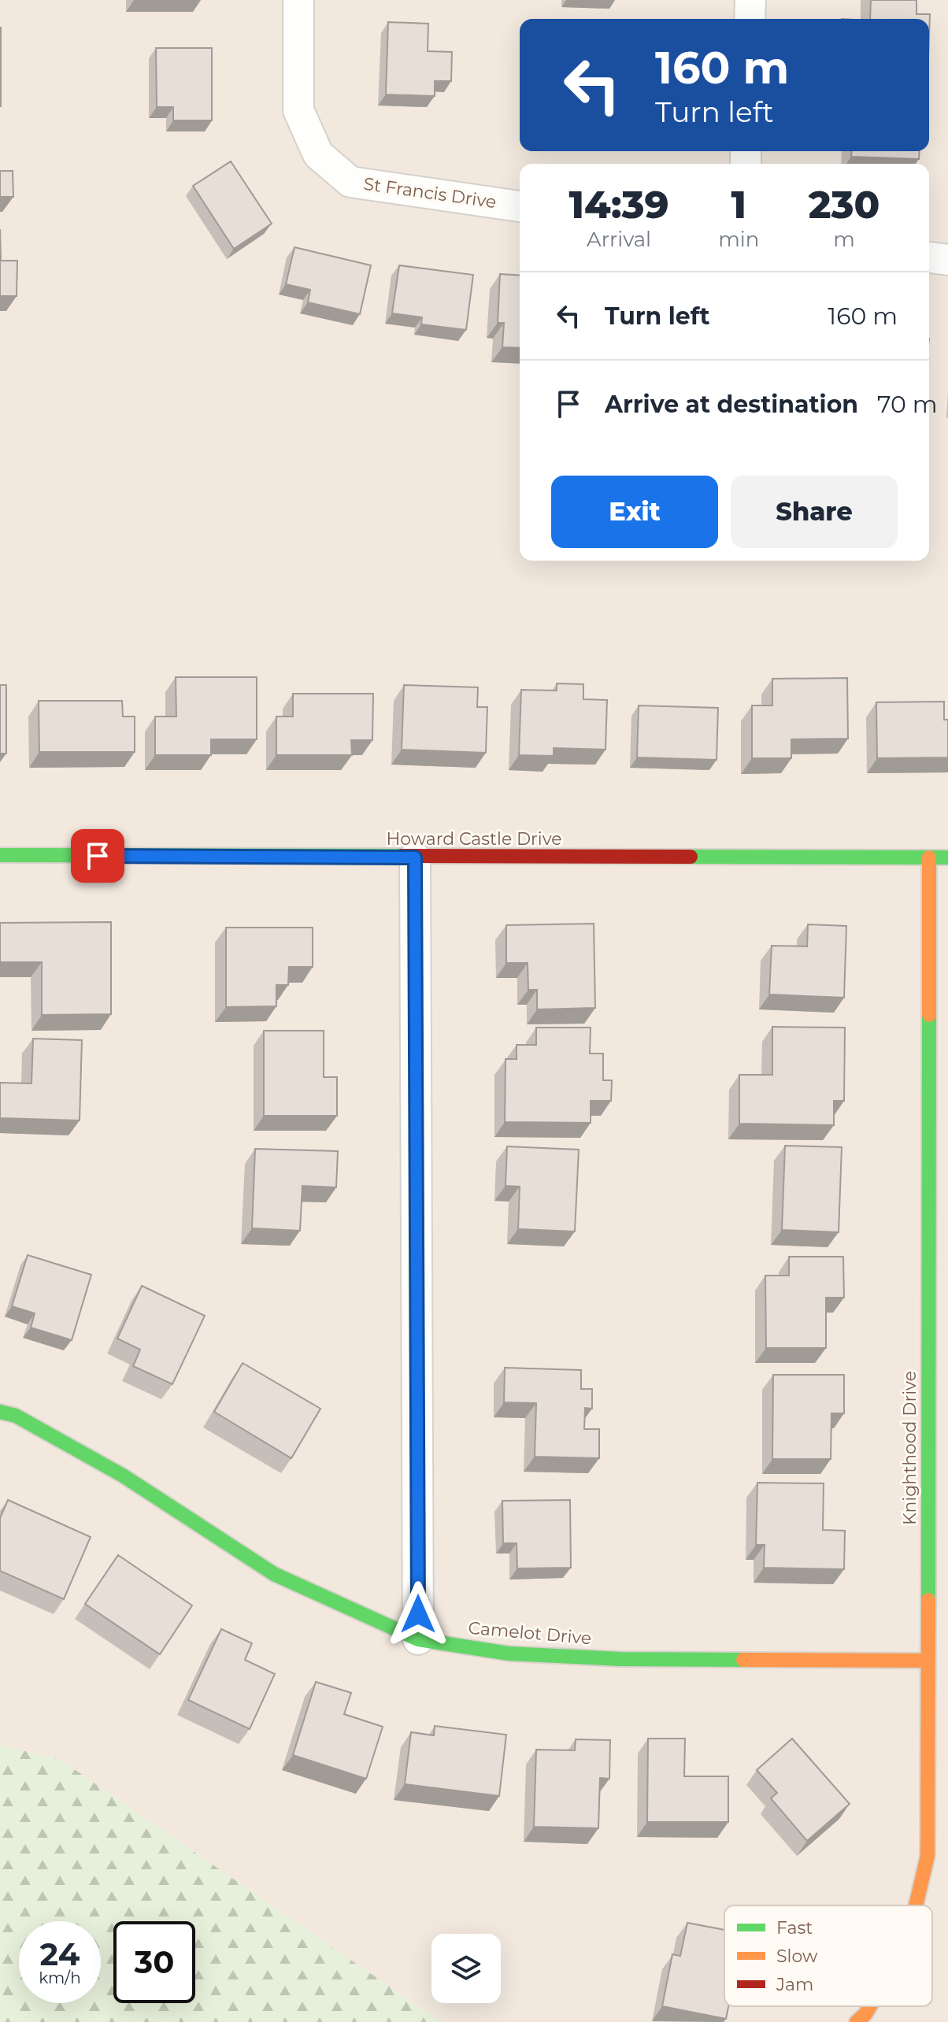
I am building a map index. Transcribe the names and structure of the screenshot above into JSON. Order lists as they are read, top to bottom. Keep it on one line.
{"streets":{"street":["St Francis Drive","Howard Castle Drive","Knighthood Drive","Camelot Drive"]},"crossings":[["Howard Castle Drive","Knighthood Drive"],["Knighthood Drive","Camelot Drive"]],"legend":["Fast","Slow","Jam"],"page":{"turn":["160 m","Turn left"],"eta":["14:39","Arrival","1","min","230","m"],"list":[{"name":"Turn left","value":"160 m"},{"name":"Arrive at destination","value":"70 m"}],"buttons":["Exit","Share"],"speed":"24 km/h","limit":"30"}}
